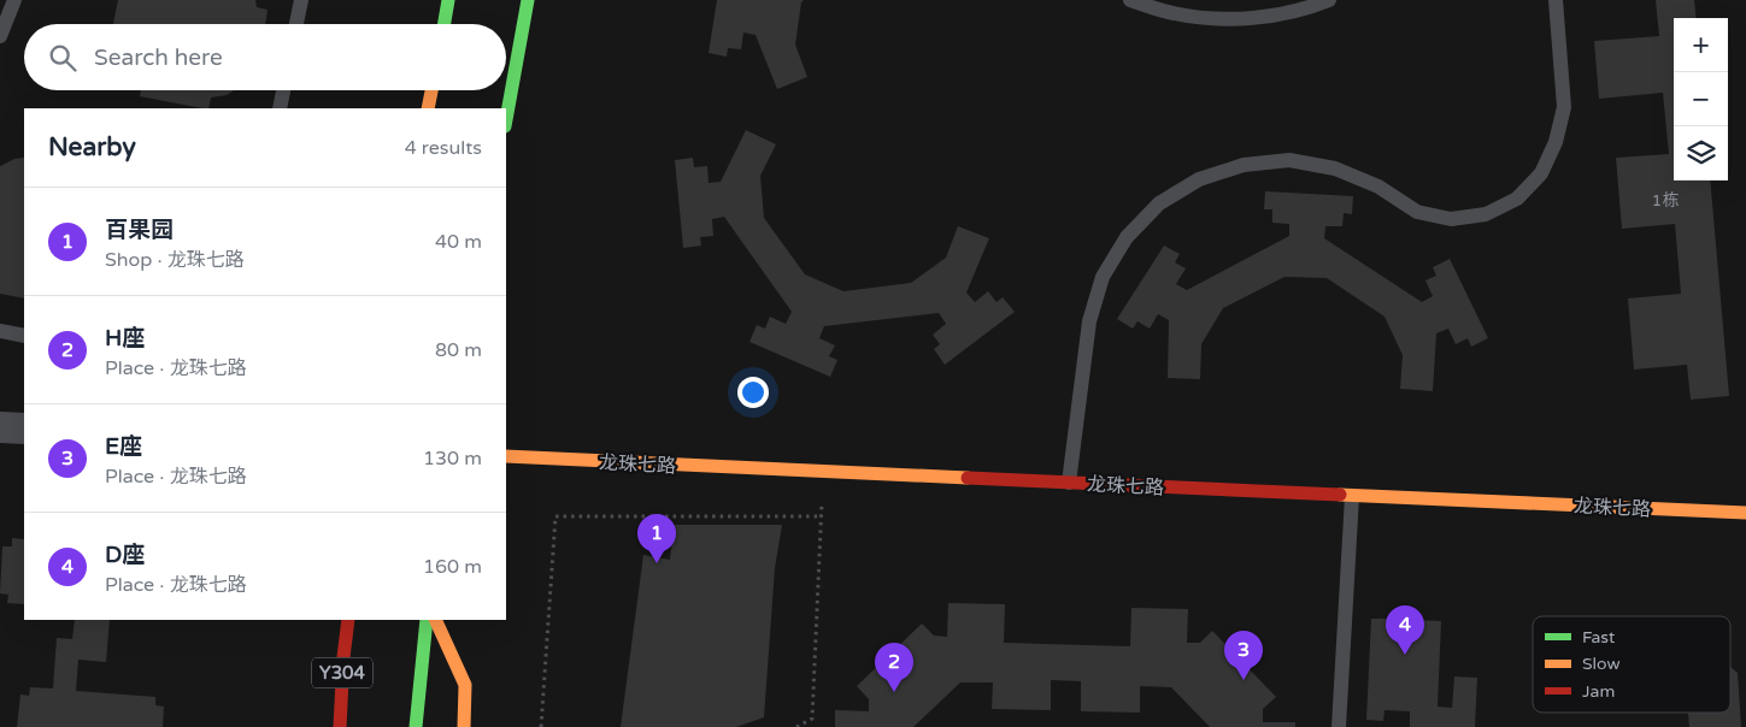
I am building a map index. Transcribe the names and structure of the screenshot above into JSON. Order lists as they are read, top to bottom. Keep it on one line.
{"streets":{"street":["龙珠七路","Y304"]},"house_numbers":["1栋"],"legend":["Fast","Slow","Jam"],"page":{"map_buttons":["+","−"],"search":"Search here","heading":["Nearby","4 results"],"list":[{"mark":"1","name":"百果园","note":"Shop · 龙珠七路","value":"40 m"},{"mark":"2","name":"H座","note":"Place · 龙珠七路","value":"80 m"},{"mark":"3","name":"E座","note":"Place · 龙珠七路","value":"130 m"},{"mark":"4","name":"D座","note":"Place · 龙珠七路","value":"160 m"}],"pins":["1","4","3","2"]}}
